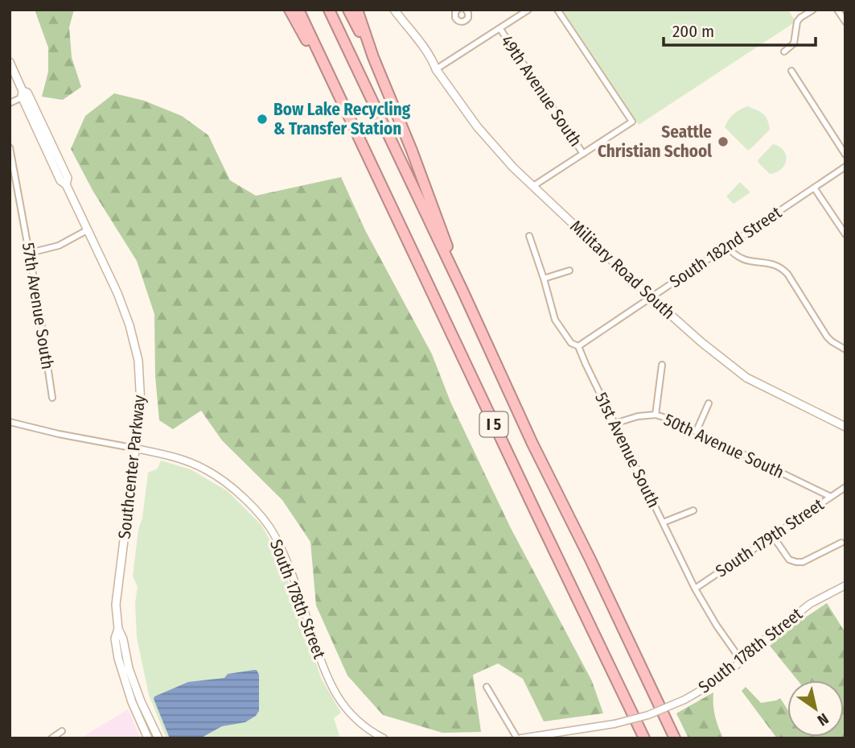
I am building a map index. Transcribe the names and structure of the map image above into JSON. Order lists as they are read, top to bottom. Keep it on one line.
{"streets":{"highway":["I 5"],"main road":["Military Road South","Southcenter Parkway"],"street":["49th Avenue South","South 182nd Street","57th Avenue South","50th Avenue South","51st Avenue South","South 179th Street","South 178th Street"]},"crossings":[["South 182nd Street","Military Road South"],["South 182nd Street","51st Avenue South"],["50th Avenue South","51st Avenue South"],["50th Avenue South","South 179th Street"],["51st Avenue South","South 179th Street"],["51st Avenue South","South 178th Street"],["Southcenter Parkway","South 178th Street"]],"places":["Bow Lake Recycling & Transfer Station","Seattle Christian School"],"scale_bar":"200 m","north":"bottom right"}
